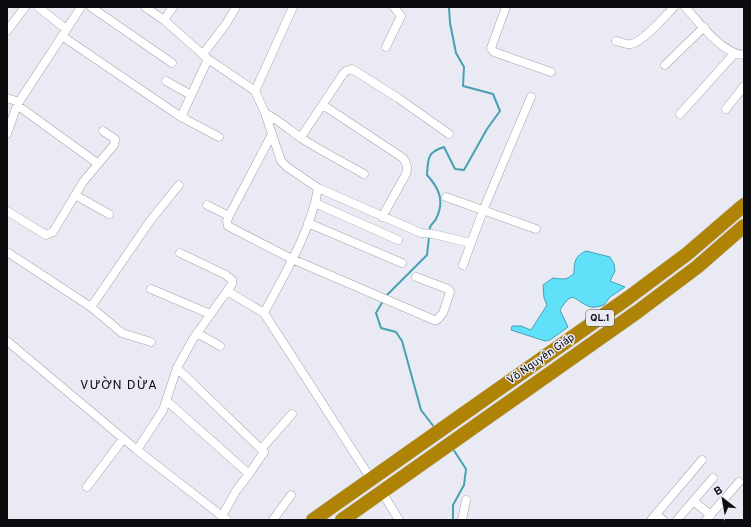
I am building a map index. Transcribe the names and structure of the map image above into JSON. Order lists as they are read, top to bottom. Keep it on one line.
{"streets":{"highway":["QL.1","Võ Nguyên Giáp"]},"crossings":[["QL.1","Võ Nguyên Giáp"]],"districts":["VƯỜN DỪA"],"north":"top left"}
